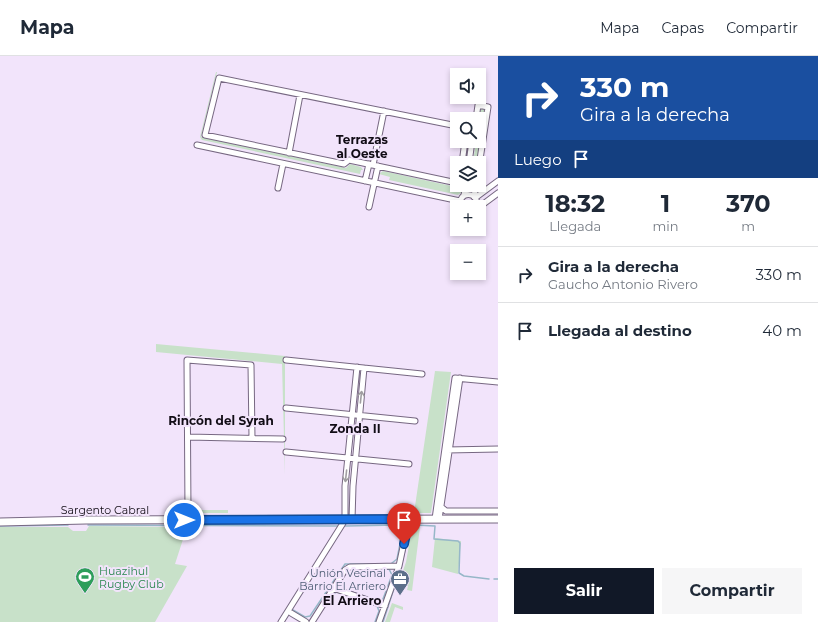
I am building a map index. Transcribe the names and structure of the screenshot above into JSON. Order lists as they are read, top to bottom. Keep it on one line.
{"streets":{"main road":["Sargento Cabral"]},"districts":["Terrazas al Oeste","Rincón del Syrah","Zonda II","El Arriero"],"places":{"sports":["Huazihul Rugby Club"],"office":["Unión Vecinal Barrio El Arriero"]},"page":{"header":"Mapa","nav":["Mapa","Capas","Compartir"],"turn":["330 m","Gira a la derecha"],"map_buttons":["+","−"],"then":"Luego","eta":["18:32","Llegada","1","min","370","m"],"list":[{"name":"Gira a la derecha","note":"Gaucho Antonio Rivero","value":"330 m"},{"name":"Llegada al destino","value":"40 m"}],"buttons":["Salir","Compartir"]}}
